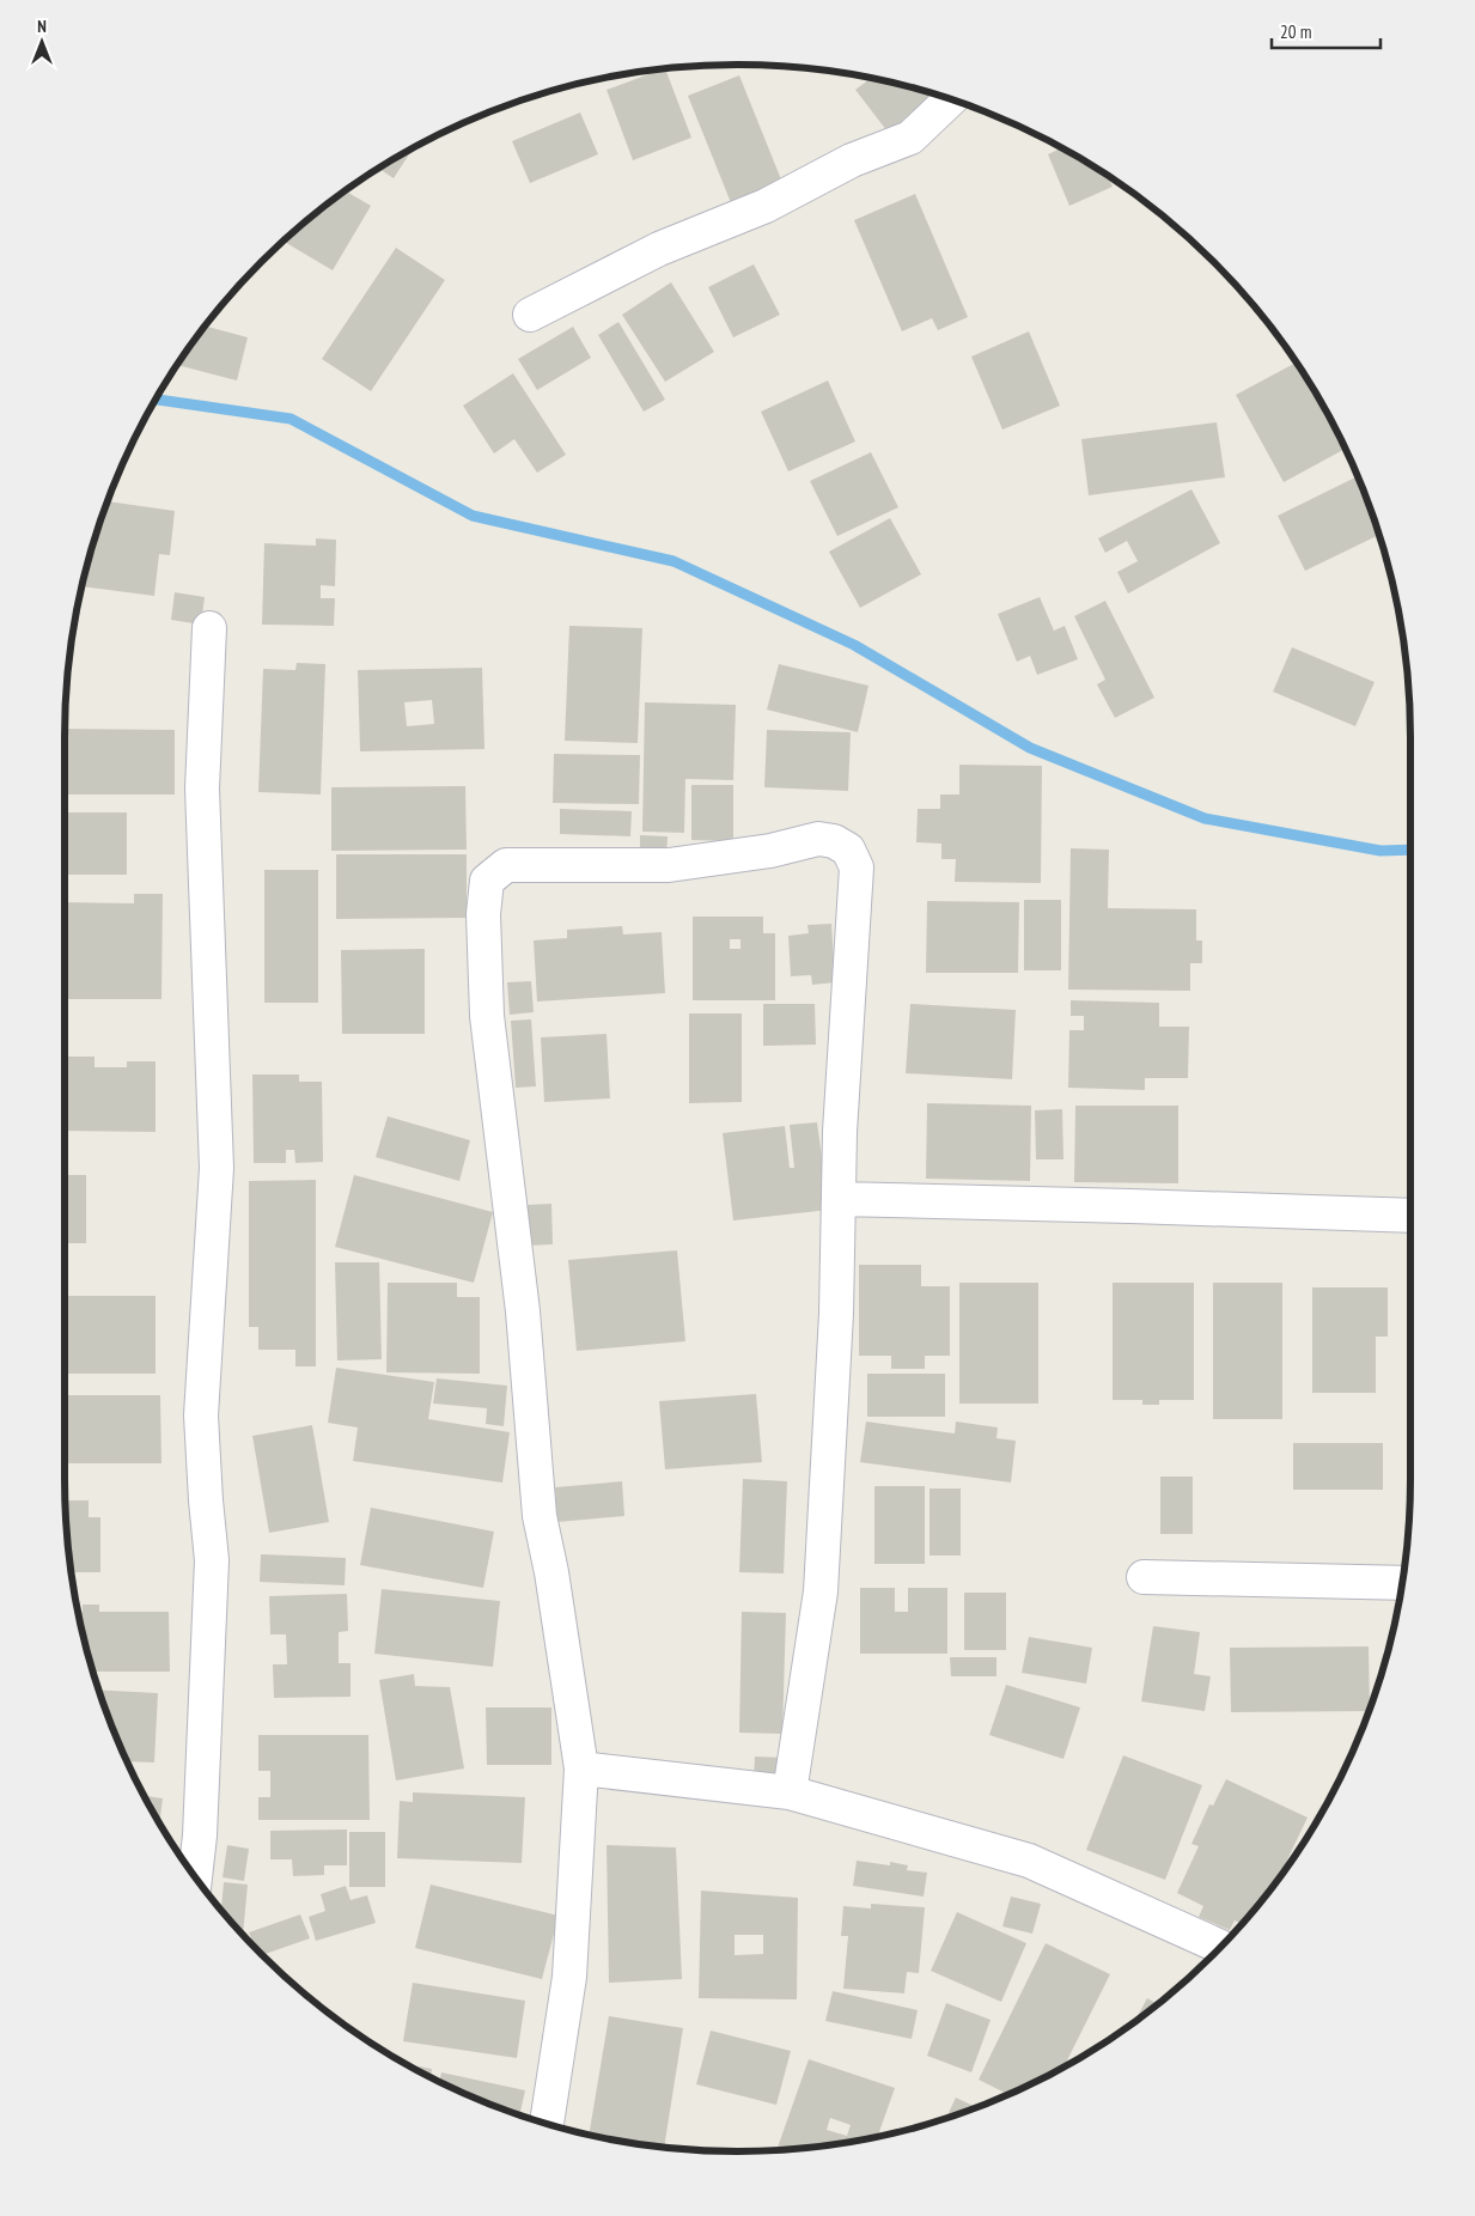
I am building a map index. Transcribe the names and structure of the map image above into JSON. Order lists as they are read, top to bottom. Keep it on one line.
{"scale_bar":"20 m","north":"top"}
